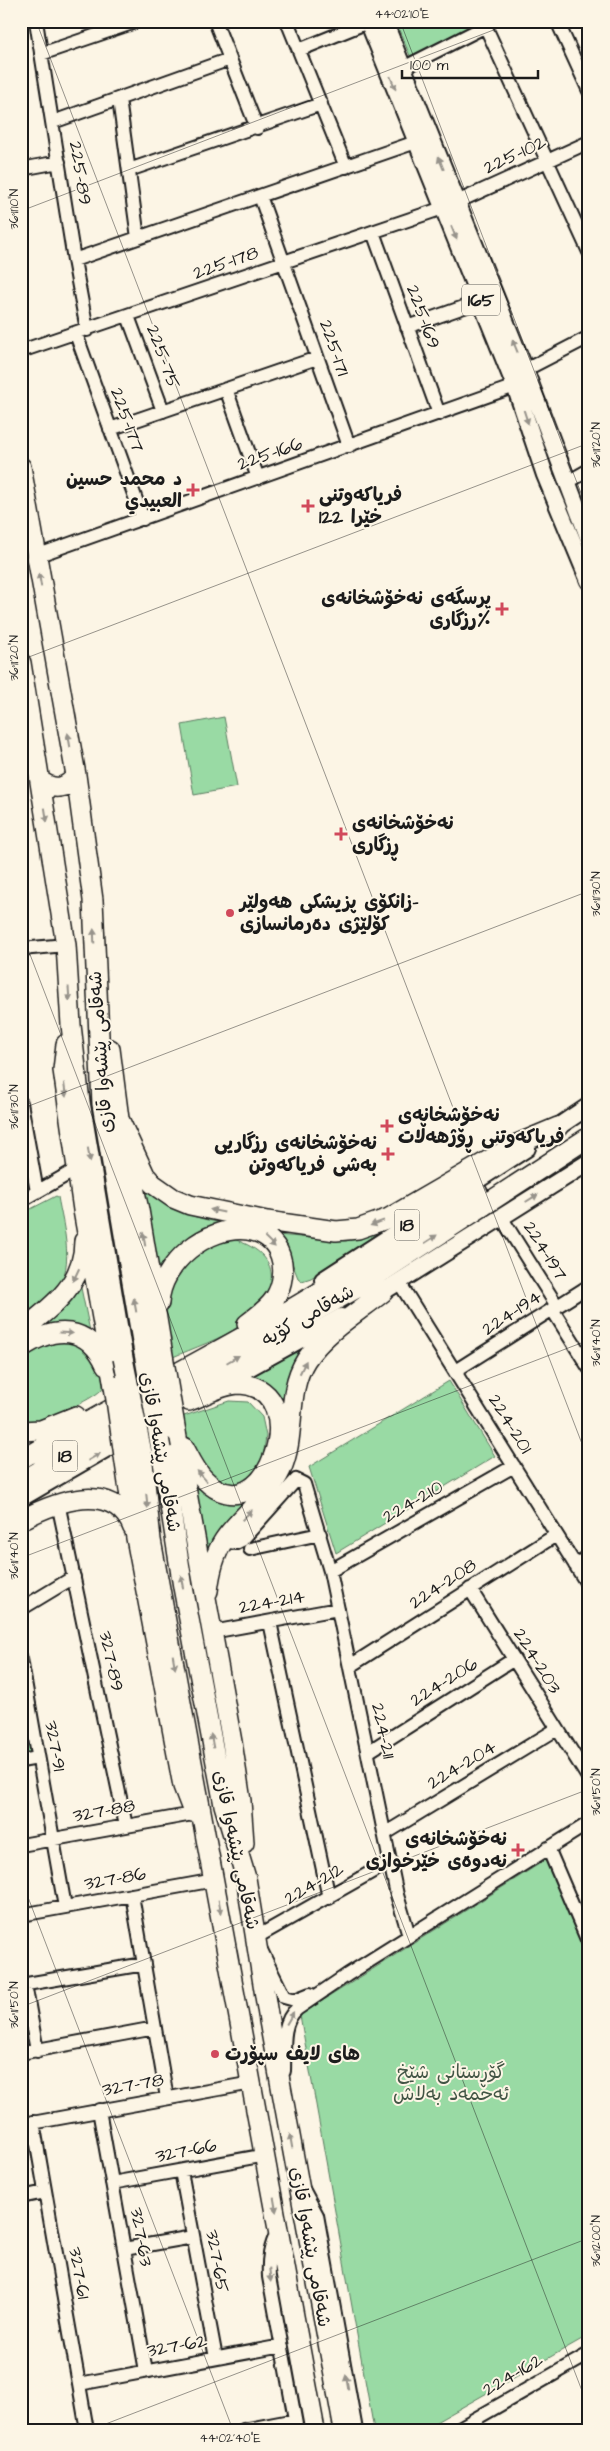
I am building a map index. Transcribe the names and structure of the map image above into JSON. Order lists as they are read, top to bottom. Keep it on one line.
{"streets":{"highway":["شەقامی پێشەوا قازی","18","شەقامی کۆیە"],"main road":["165"],"street":["225-102","225-89","225-178","225-169","225-171","225-75","225-177","225-166","224-197","224-194","224-201","224-210","224-208","224-214","327-89","224-203","224-206","224-211","327-91","224-204","327-88","327-86","224-212","327-78","327-66","327-63","327-65","327-61","327-62","224-162"]},"crossings":[["225-102","225-178"],["225-102","165"],["225-89","225-178"],["225-89","225-177"],["225-178","165"],["225-178","225-169"],["225-178","225-171"],["225-178","225-75"],["225-178","225-177"],["165","225-166"],["225-169","225-166"],["225-171","225-166"],["225-177","225-166"],["225-166","شەقامی پێشەوا قازی"],["شەقامی پێشەوا قازی","327-86"],["شەقامی پێشەوا قازی","224-212"],["شەقامی پێشەوا قازی","327-78"],["شەقامی پێشەوا قازی","327-66"],["224-197","224-194"],["224-197","شەقامی کۆیە"],["224-194","224-201"],["شەقامی کۆیە","224-201"],["224-201","224-210"],["224-201","224-208"],["224-210","224-211"],["224-208","224-203"],["224-208","224-211"],["224-214","224-211"],["327-89","327-88"],["224-203","224-206"],["224-203","224-204"],["224-206","224-211"],["224-211","224-204"],["224-211","224-212"],["327-91","327-88"],["327-91","327-86"],["327-78","327-63"],["327-78","327-61"],["327-66","327-63"],["327-66","327-65"],["327-63","327-62"],["327-65","327-62"],["327-61","327-62"]],"parks":["گۆڕستانی شێخ ئەحمەد بەلاش"],"places":{"health":["د محمد حسين العبيدي","فریاکەوتنی خێرا 122","پرسگەی نەخۆشخانەی رزگاری٪","نەخۆشخانەی ڕزگاری","نەخۆشخانەی فریاکەوتنی ڕۆژهەڵات","نەخۆشخانەی رزگاریی بەشی فریاکەوتن","نەخۆشخانەی نەدوەی خێرخوازی"],"other":["زانکۆی پزیشکی هەولێر- کۆلێژی دەرمانسازی","های لایف سپۆرت"]},"scale_bar":"100 m","coordinates":["44°02'10\"E","36°11'10\"N","36°11'20\"N","36°11'30\"N","36°11'40\"N","36°11'50\"N","36°12'00\"N","44°02'40\"E"]}
